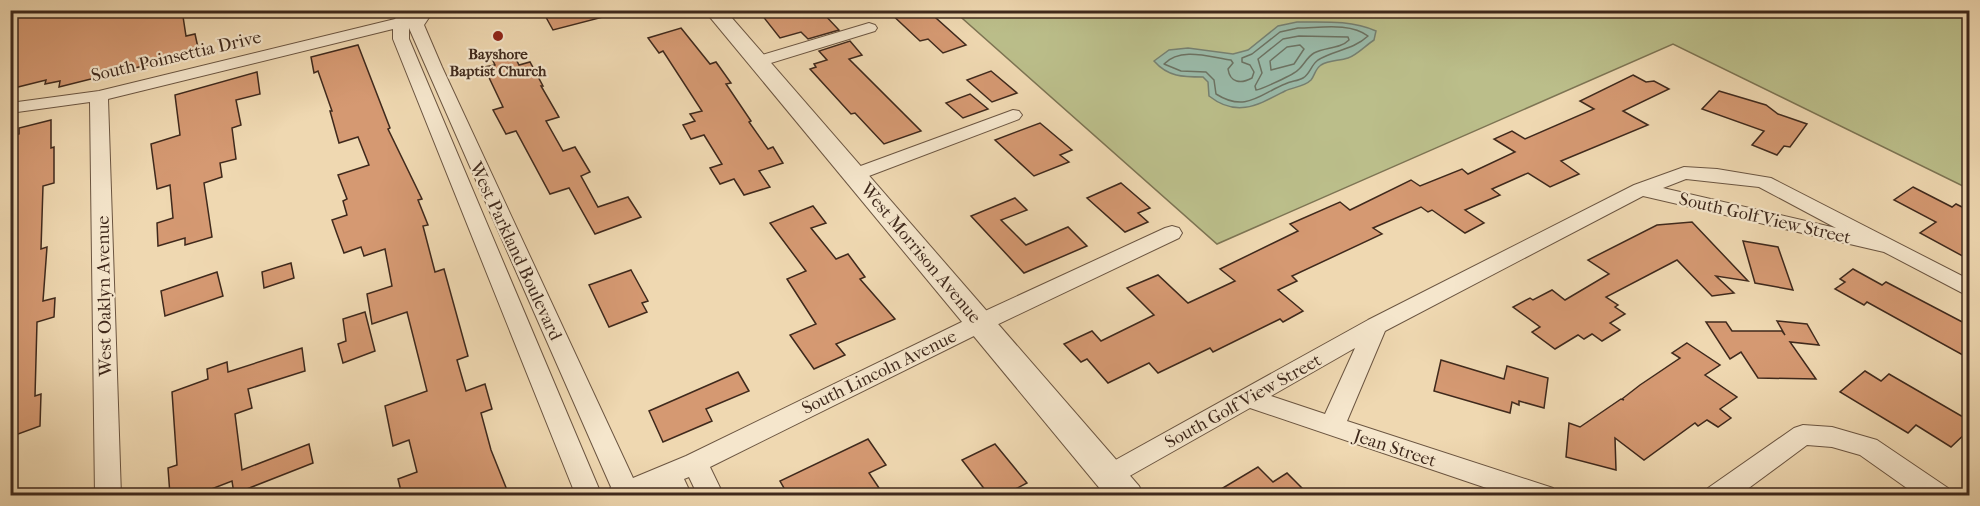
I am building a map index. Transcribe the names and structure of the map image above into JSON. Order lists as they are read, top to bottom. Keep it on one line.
{"streets":{"street":["South Poinsettia Drive","South Golf View Street","West Parkland Boulevard","West Morrison Avenue","West Oaklyn Avenue","South Lincoln Avenue","Jean Street"]},"crossings":[["South Poinsettia Drive","West Parkland Boulevard"],["South Poinsettia Drive","West Oaklyn Avenue"],["South Golf View Street","West Morrison Avenue"],["South Golf View Street","Jean Street"],["West Parkland Boulevard","South Lincoln Avenue"],["West Morrison Avenue","South Lincoln Avenue"]],"places":["Bayshore Baptist Church"]}
